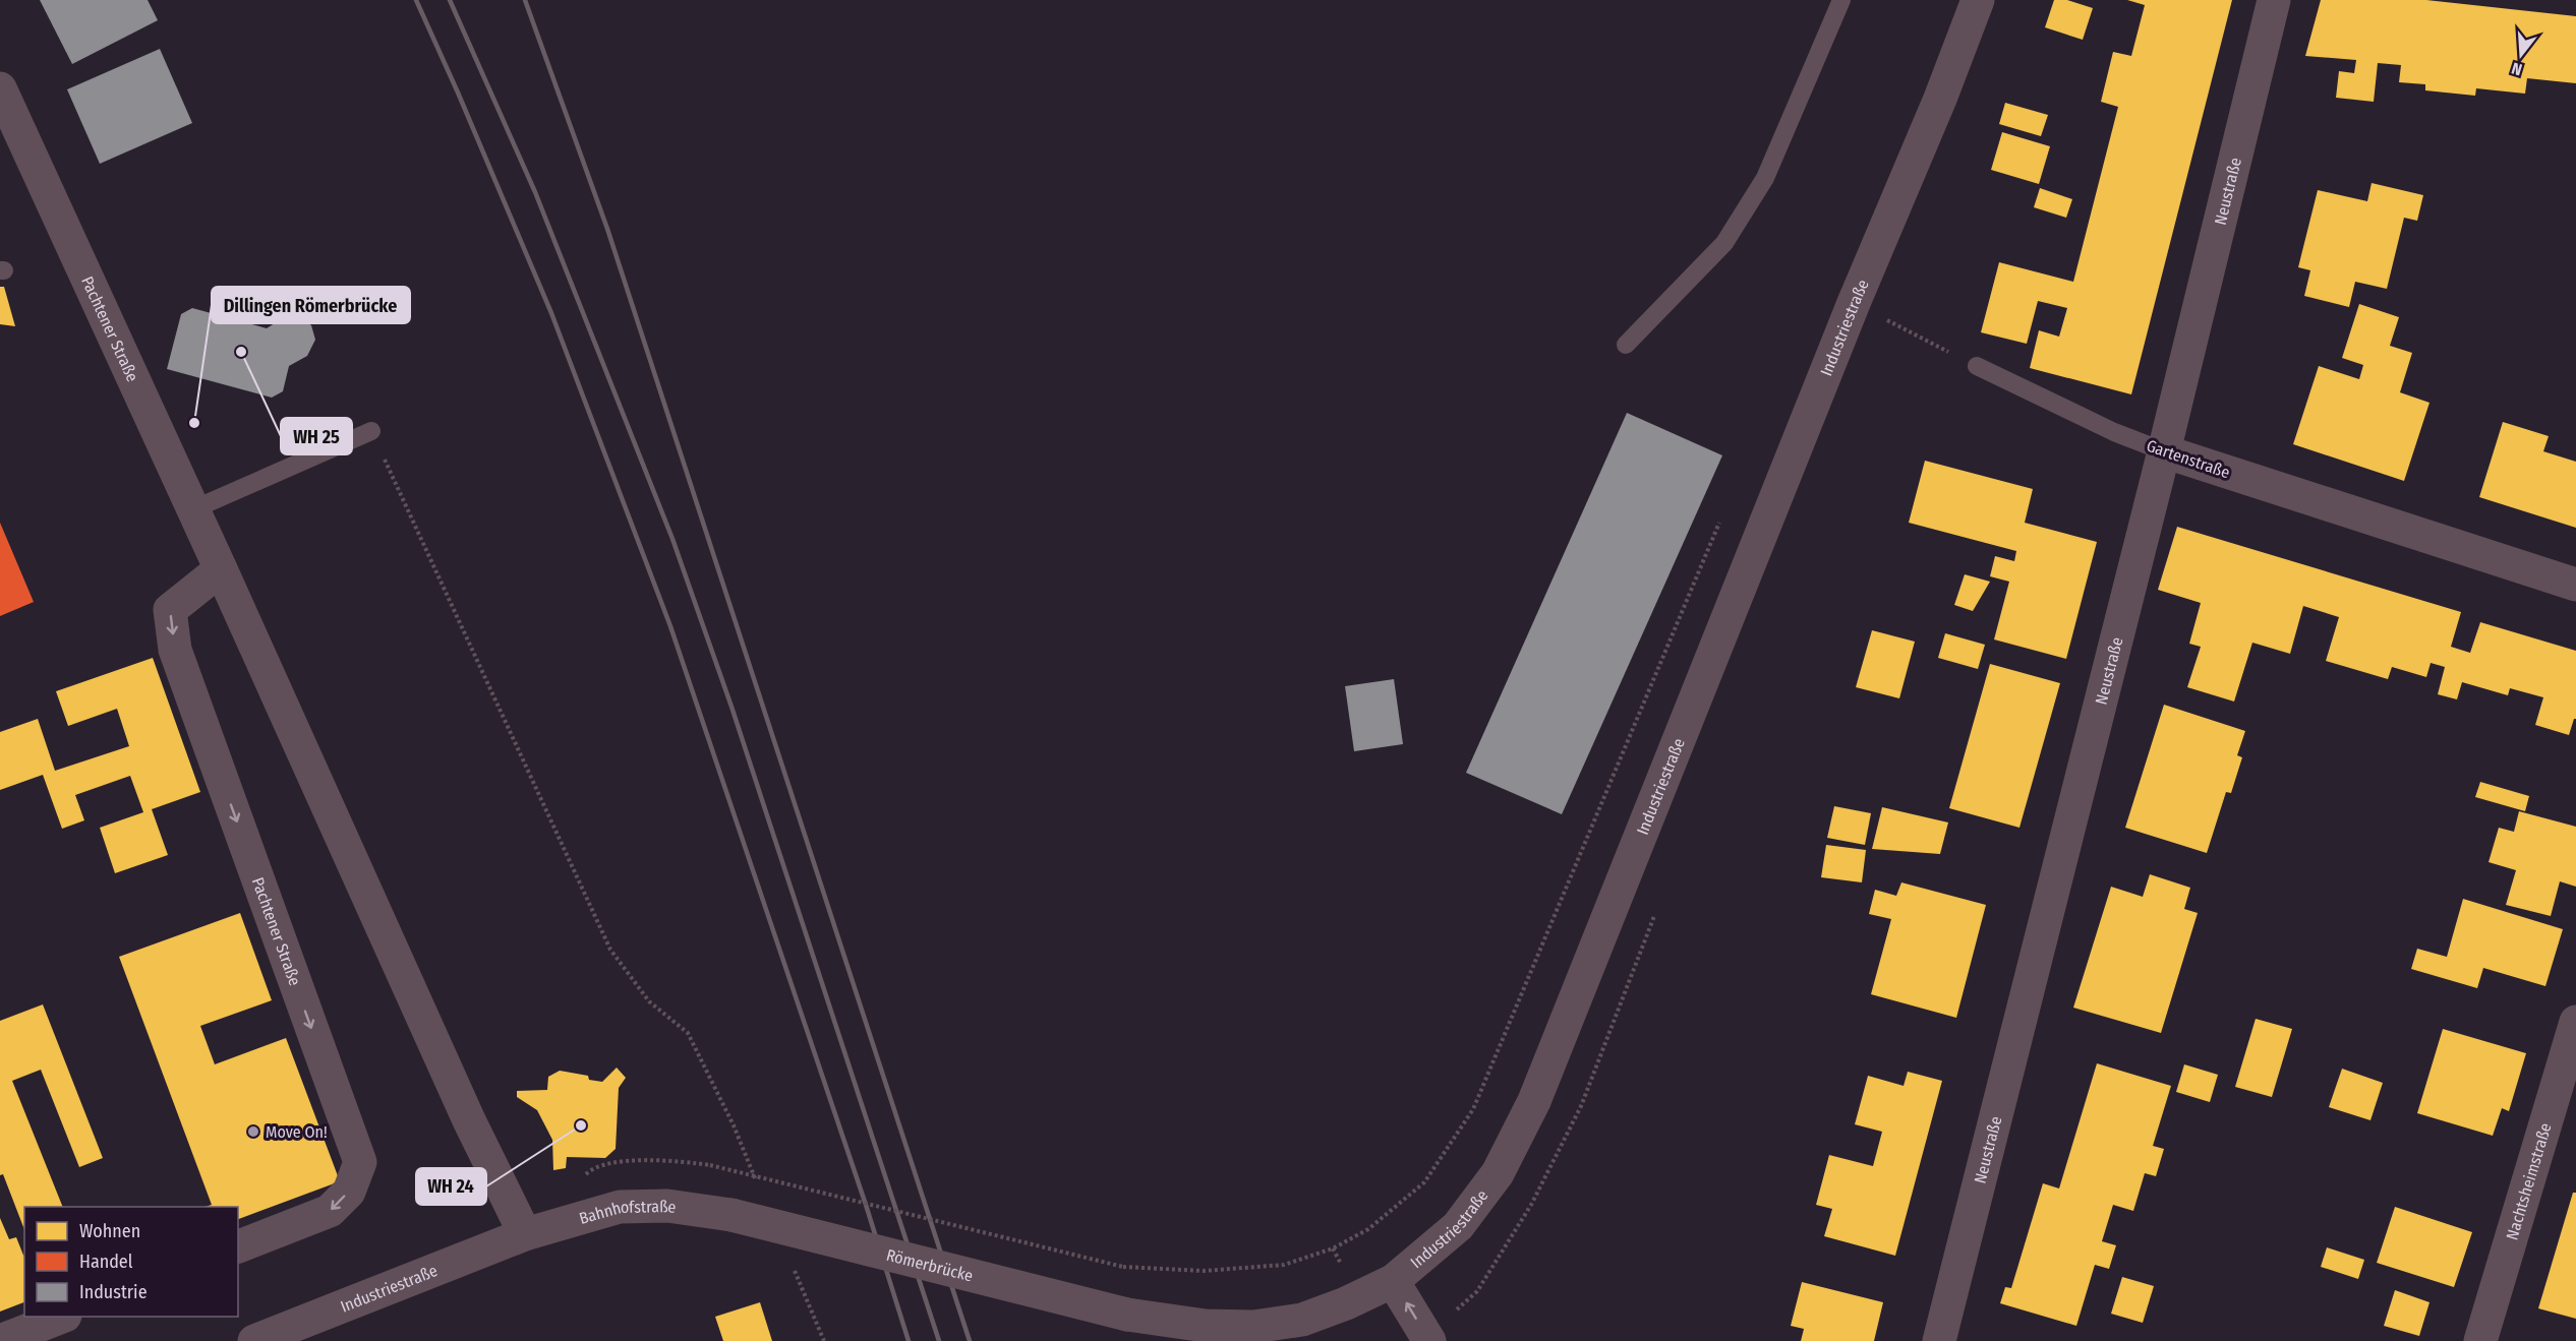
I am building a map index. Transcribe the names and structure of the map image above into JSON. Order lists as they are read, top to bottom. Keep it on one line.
{"streets":{"street":["Neustraße","Industriestraße","Pachtener Straße","Gartenstraße","Nachtsheimstraße","Bahnhofstraße","Römerbrücke"]},"crossings":[["Neustraße","Gartenstraße"],["Industriestraße","Pachtener Straße"],["Industriestraße","Bahnhofstraße"],["Industriestraße","Römerbrücke"],["Pachtener Straße","Bahnhofstraße"],["Bahnhofstraße","Römerbrücke"]],"places":["WH 25","Dillingen Römerbrücke","WH 24","Move On!"],"legend":["Wohnen","Handel","Industrie"],"north":"bottom"}
